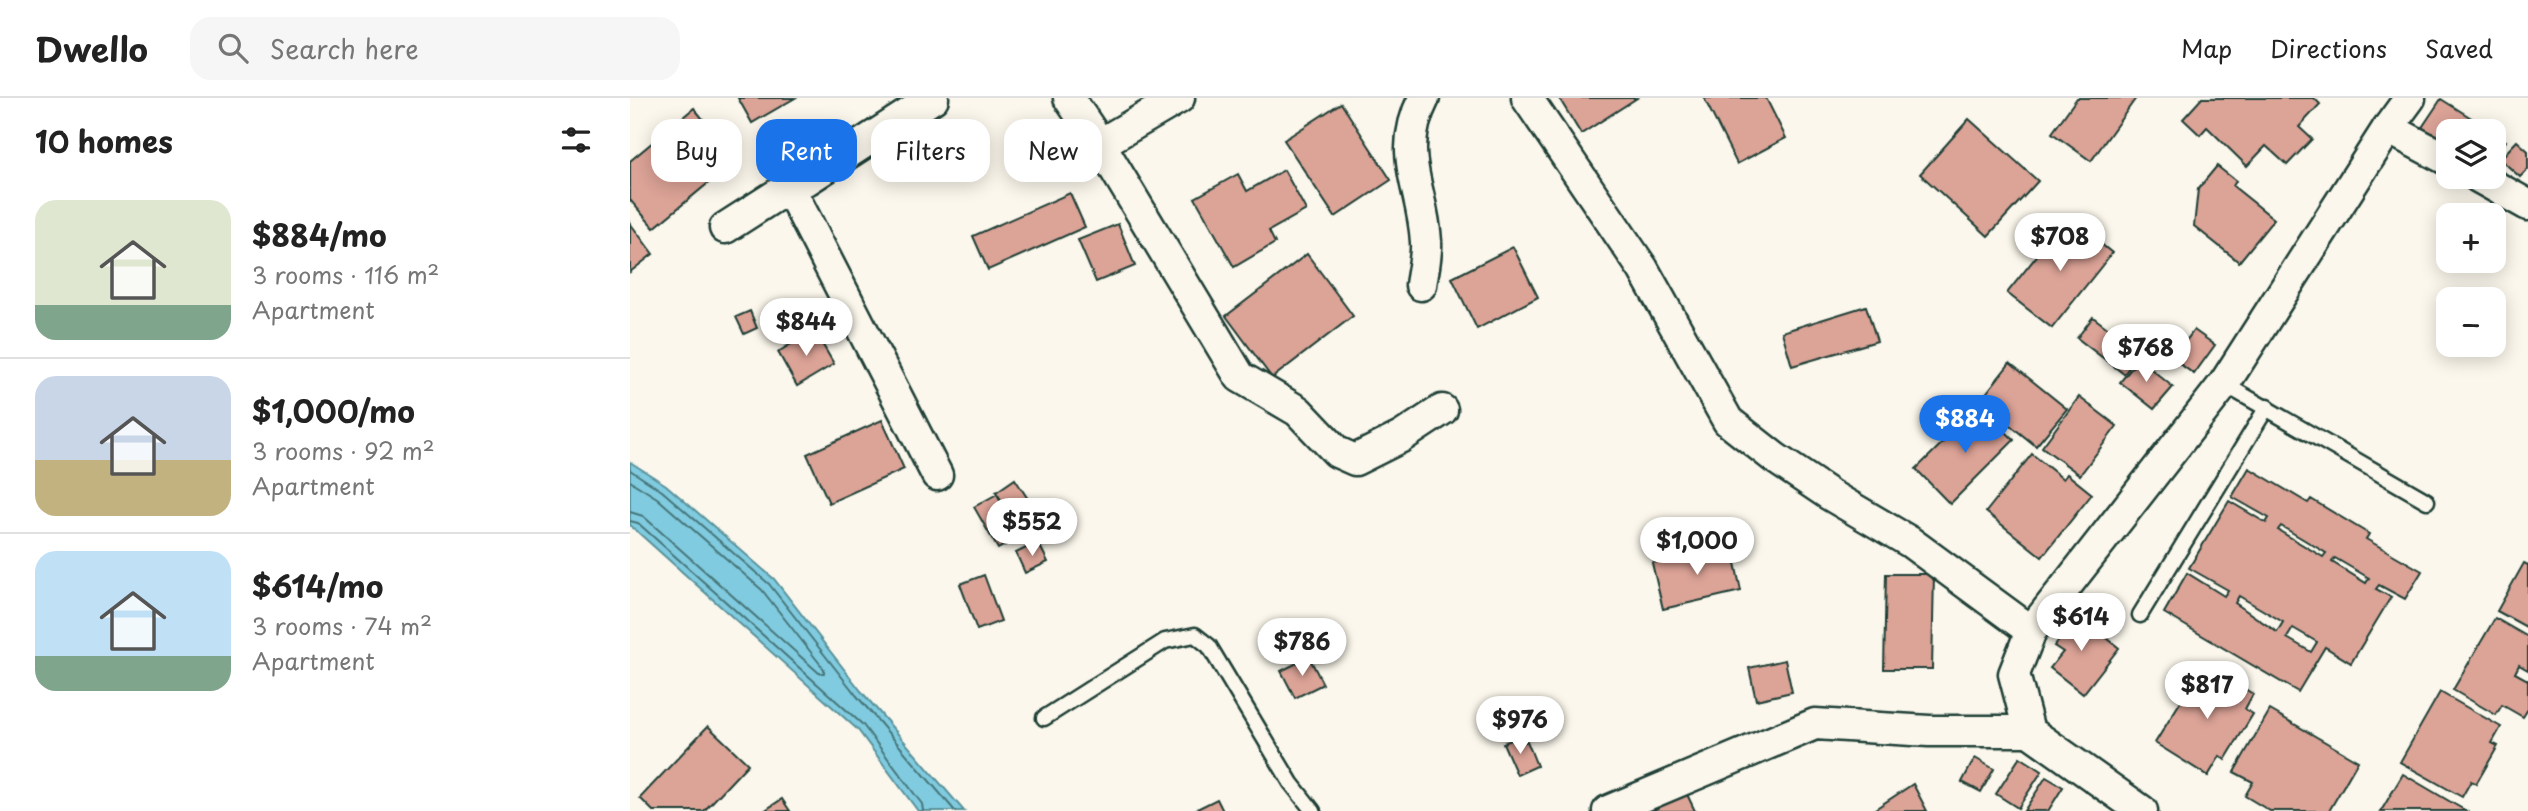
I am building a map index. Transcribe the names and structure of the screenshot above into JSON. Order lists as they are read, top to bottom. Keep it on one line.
{"page":{"header":"Dwello","search":"Search here","nav":["Map","Directions","Saved"],"heading":"10 homes","map_buttons":["+","−"],"chip":["Buy","Rent","Filters","New"],"list":[{"name":"$884/mo","note":"3 rooms · 116 m² · Apartment"},{"name":"$1,000/mo","note":"3 rooms · 92 m² · Apartment"},{"name":"$614/mo","note":"3 rooms · 74 m² · Apartment"}],"price":["$708","$844","$768","$884","$552","$1,000","$614","$786","$817","$976"]}}
